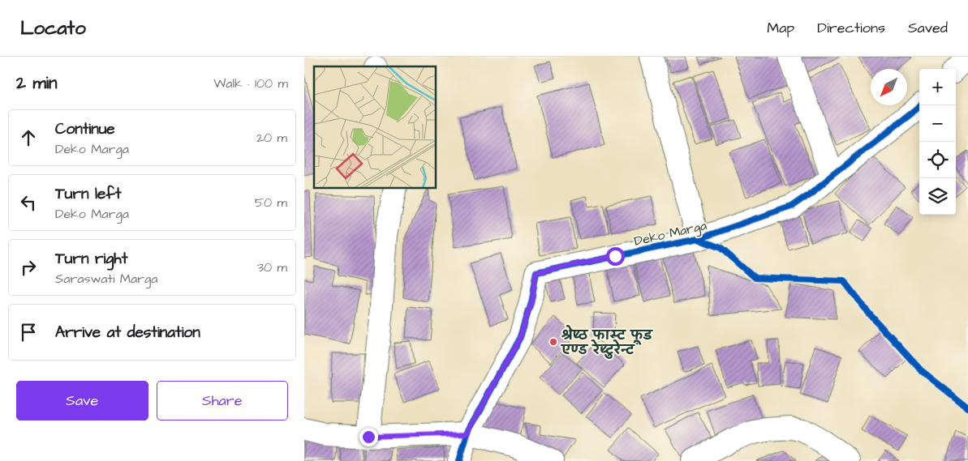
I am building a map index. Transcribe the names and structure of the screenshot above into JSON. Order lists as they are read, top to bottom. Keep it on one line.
{"streets":{"street":["Deko Marga"]},"places":["श्रेष्ठ फास्ट फूड एण्ड रेष्टुरेन्ट"],"north":"bottom left","page":{"header":"Locato","nav":["Map","Directions","Saved"],"heading":["2 min","Walk · 100 m"],"map_buttons":["+","−"],"list":[["Continue","Deko Marga","20 m"],["Turn left","Deko Marga","50 m"],["Turn right","Saraswati Marga","30 m"],"Arrive at destination"],"buttons":["Save","Share"]}}
